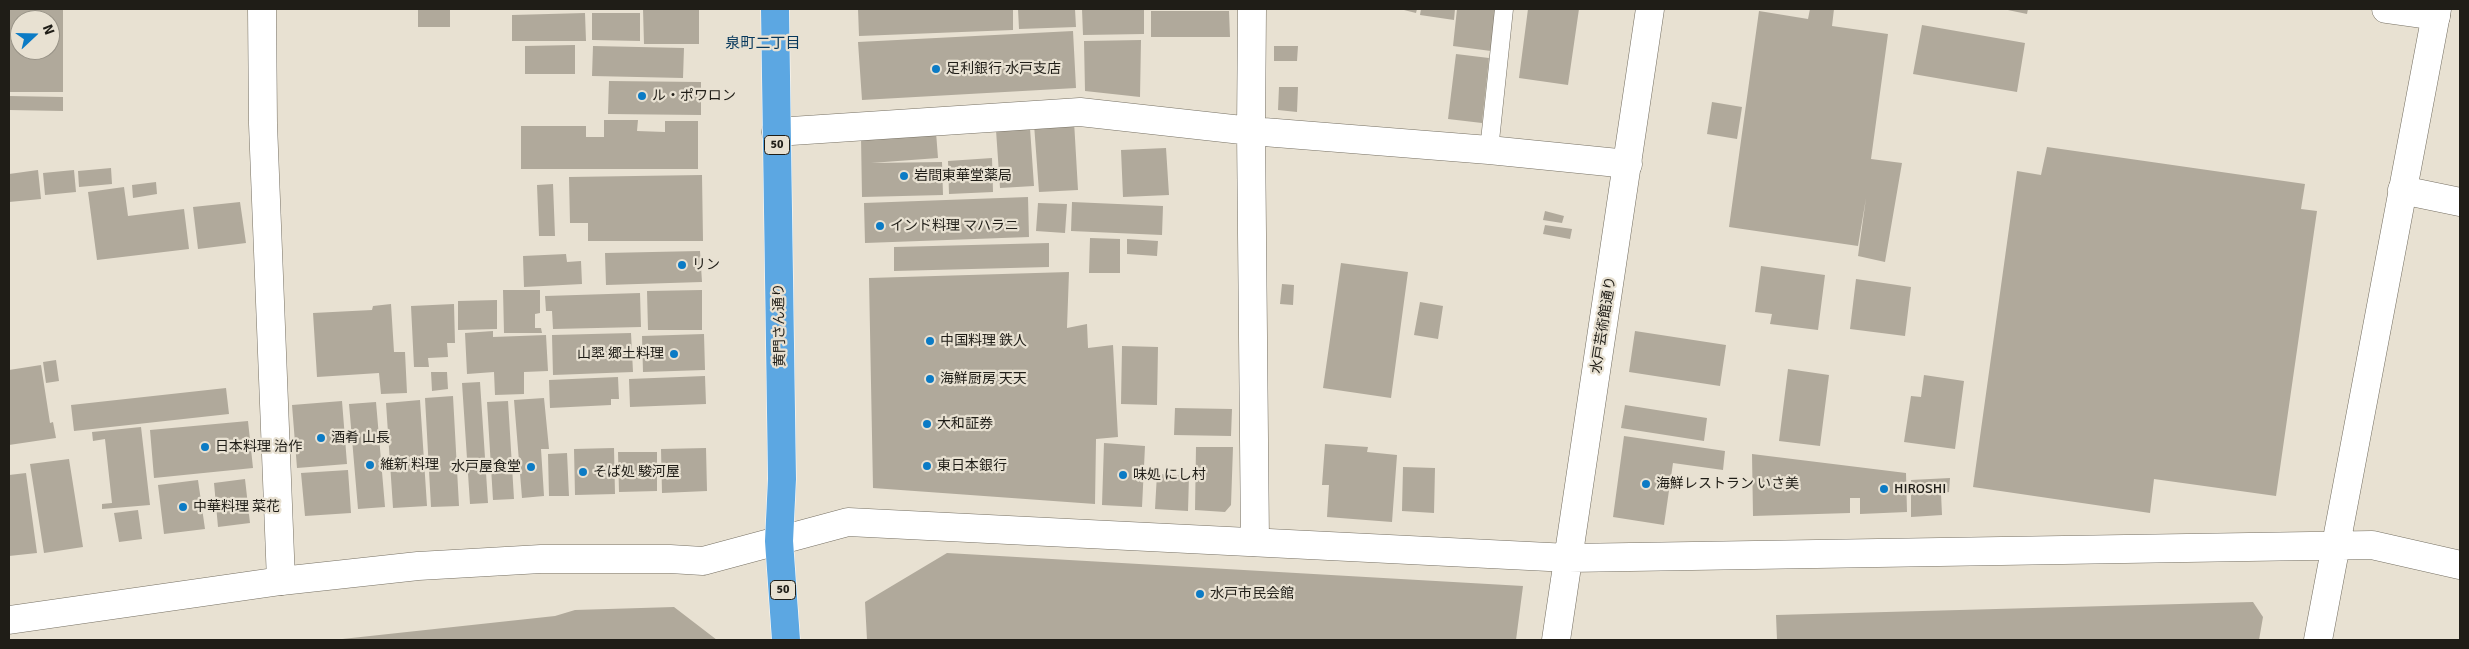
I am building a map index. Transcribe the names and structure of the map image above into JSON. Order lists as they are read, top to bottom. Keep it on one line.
{"streets":{"highway":["50","黄門さん通り"],"street":["水戸芸術館通り"]},"districts":["泉町二丁目"],"places":["足利銀行 水戸支店","ル・ポワロン","岩間東華堂薬局","インド料理 マハラニ","リン","中国料理 鉄人","山翆 郷土料理","海鮮厨房 天天","大和証券","酒肴 山長","日本料理 治作","維新 料理","東日本銀行","水戸屋食堂","そば処 駿河屋","味処 にし村","海鮮レストラン いさ美","HIROSHI","中華料理 菜花","水戸市民会館"],"north":"right"}
